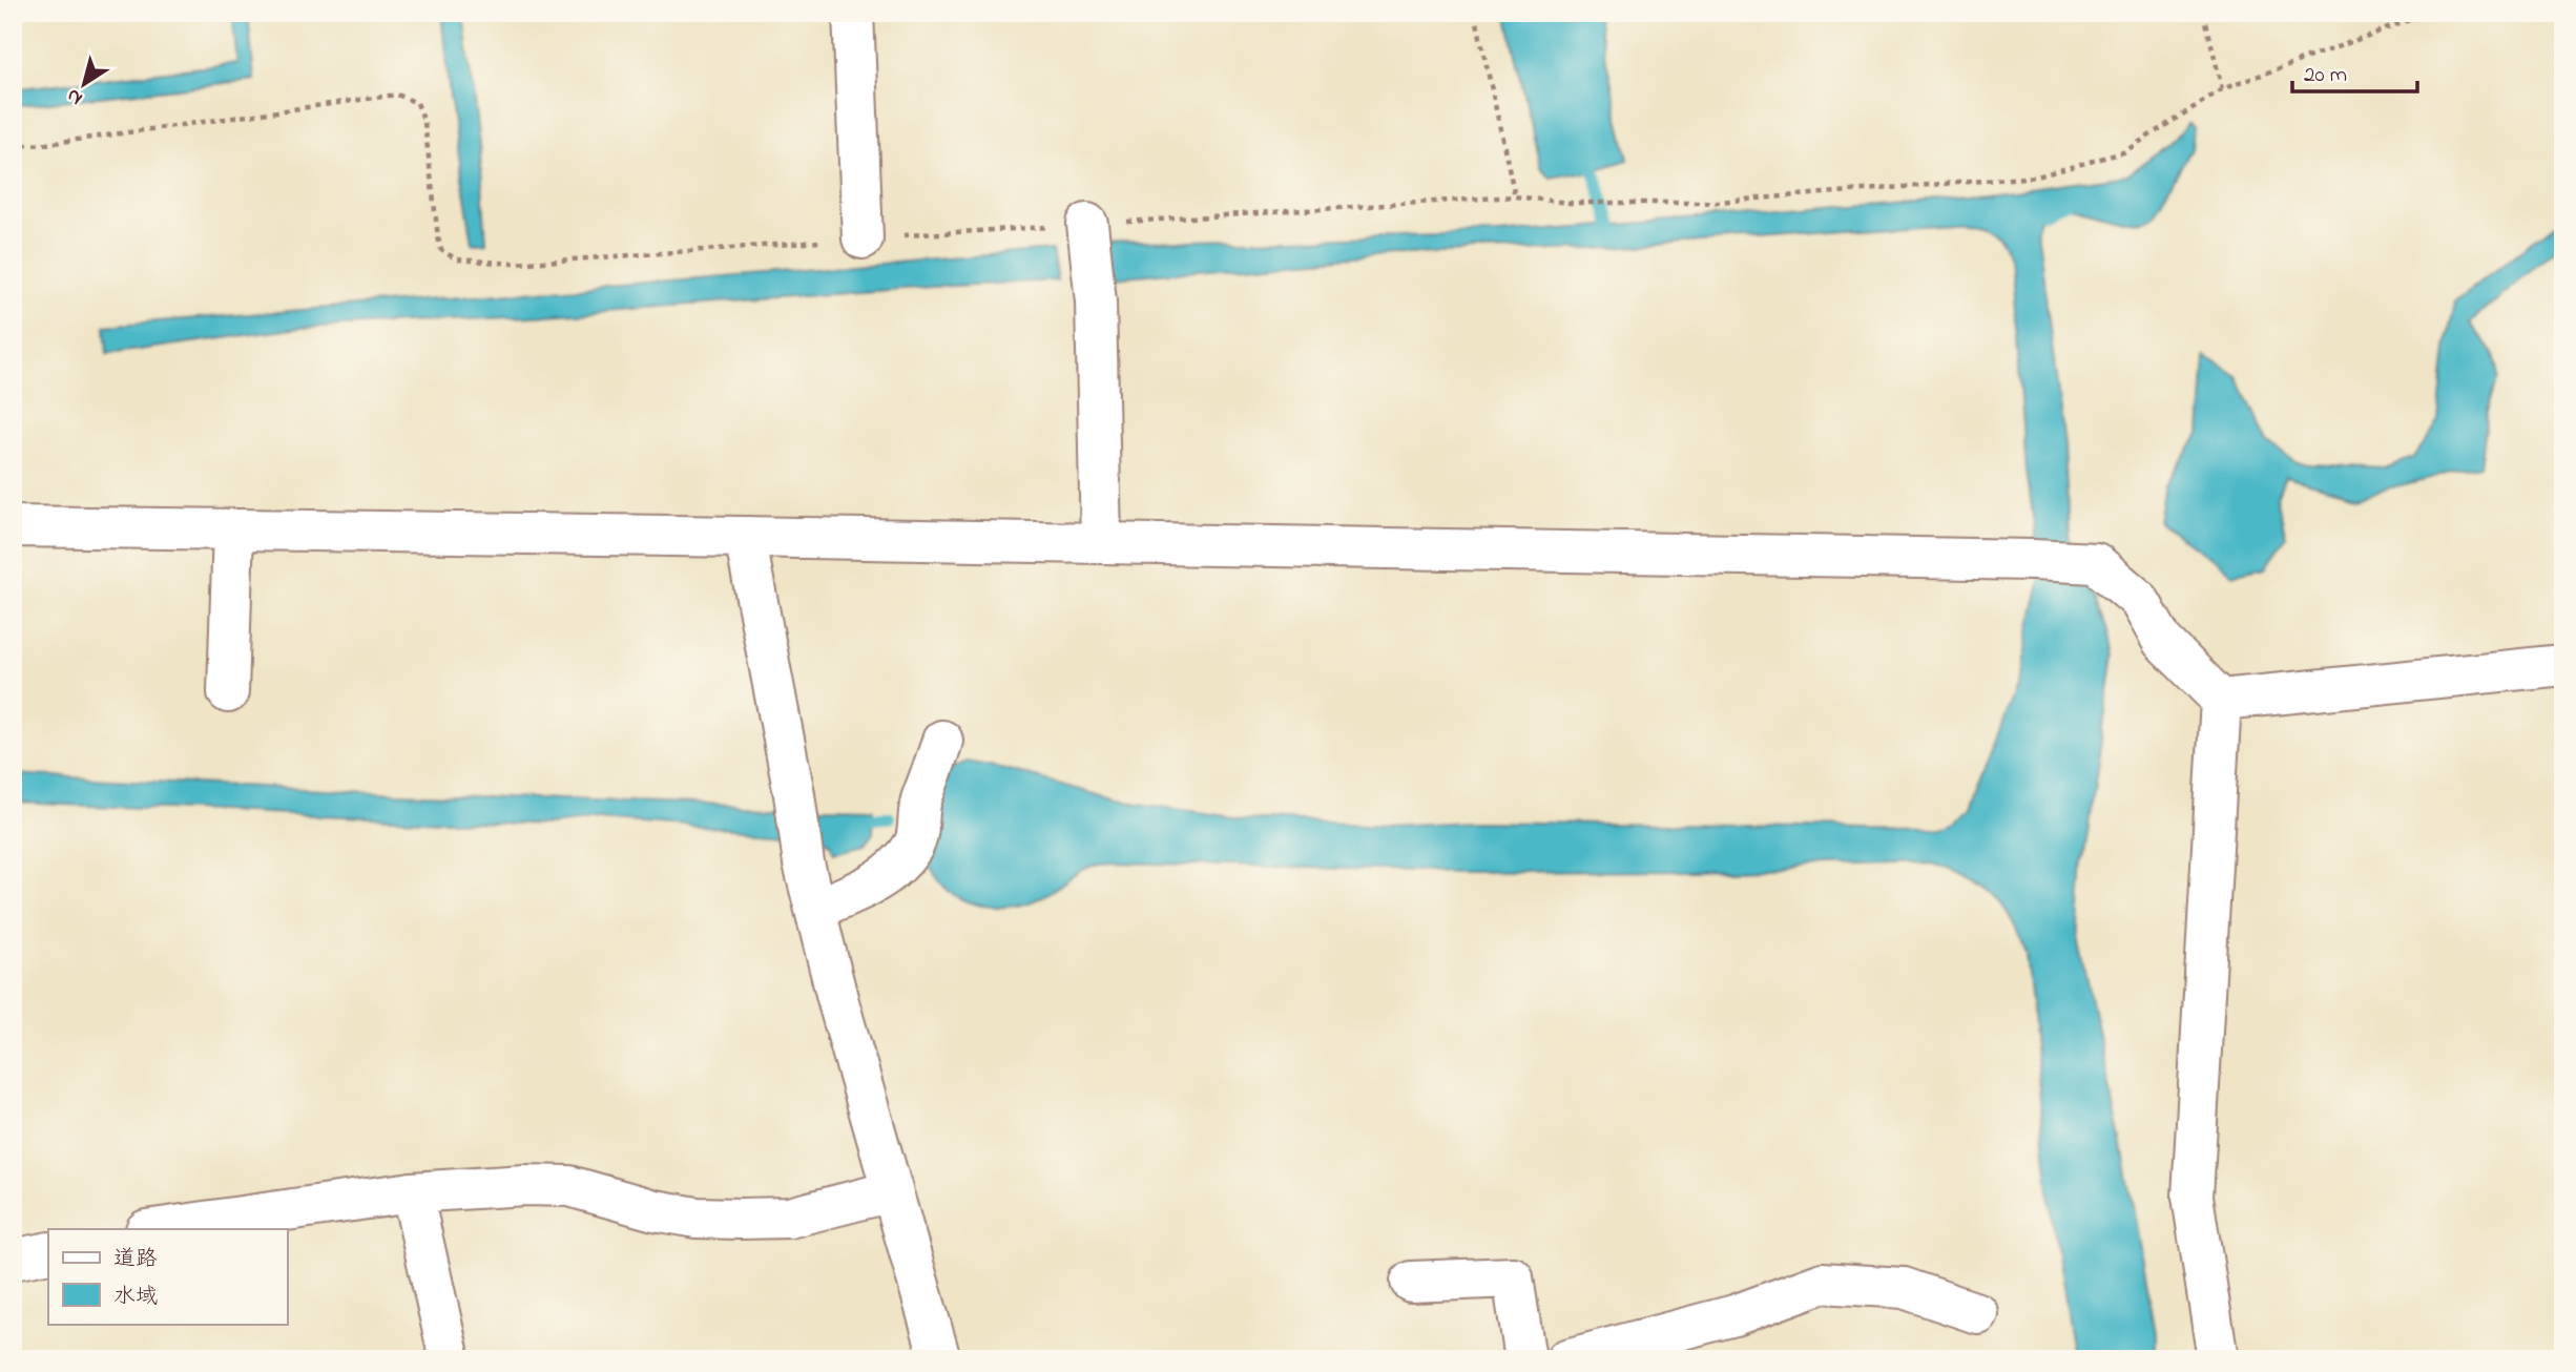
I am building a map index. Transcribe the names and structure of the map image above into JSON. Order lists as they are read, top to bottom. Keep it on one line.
{"legend":["道路","水域"],"scale_bar":"20 m","north":"bottom left"}
